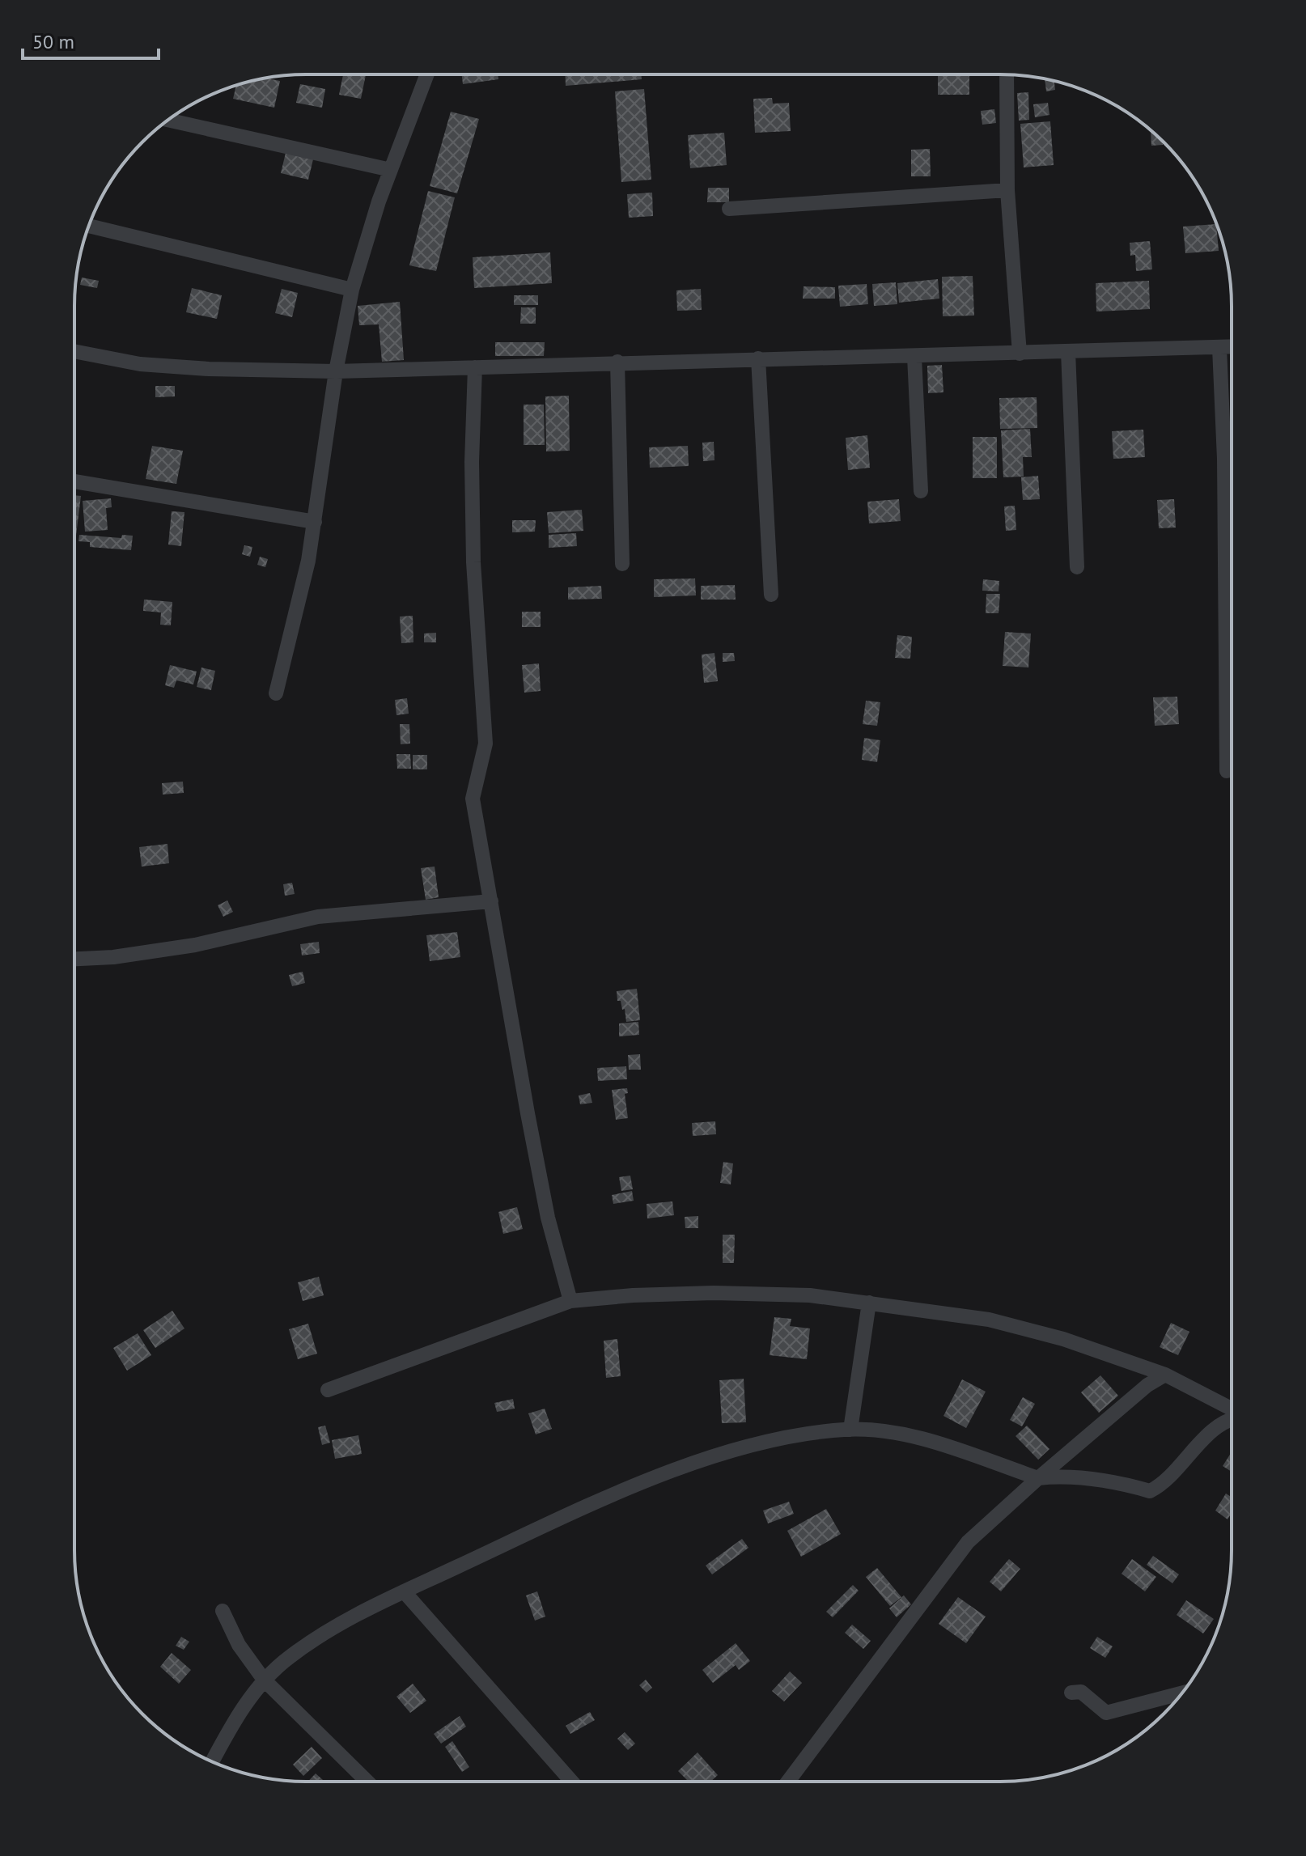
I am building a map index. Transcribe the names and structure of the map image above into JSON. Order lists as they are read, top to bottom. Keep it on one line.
{"scale_bar":"50 m"}
